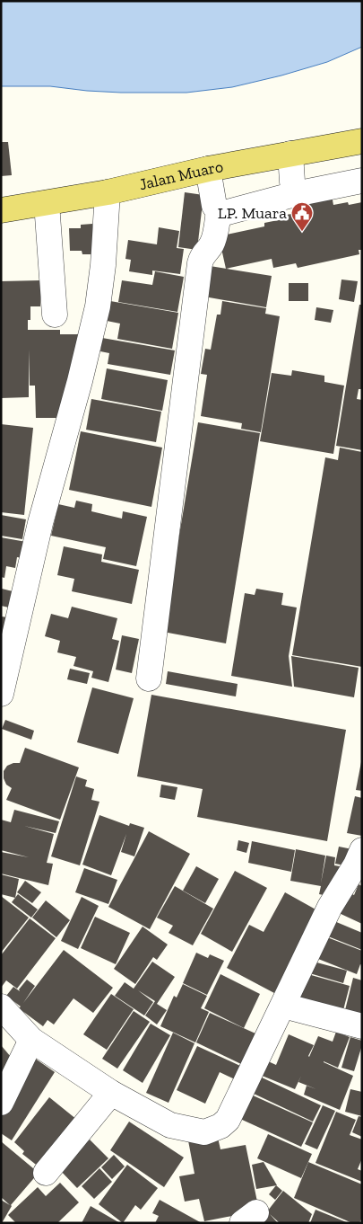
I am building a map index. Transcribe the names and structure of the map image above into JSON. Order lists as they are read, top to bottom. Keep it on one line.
{"streets":{"main road":["Jalan Muaro"]},"places":{"public building":["LP. Muara"]}}
